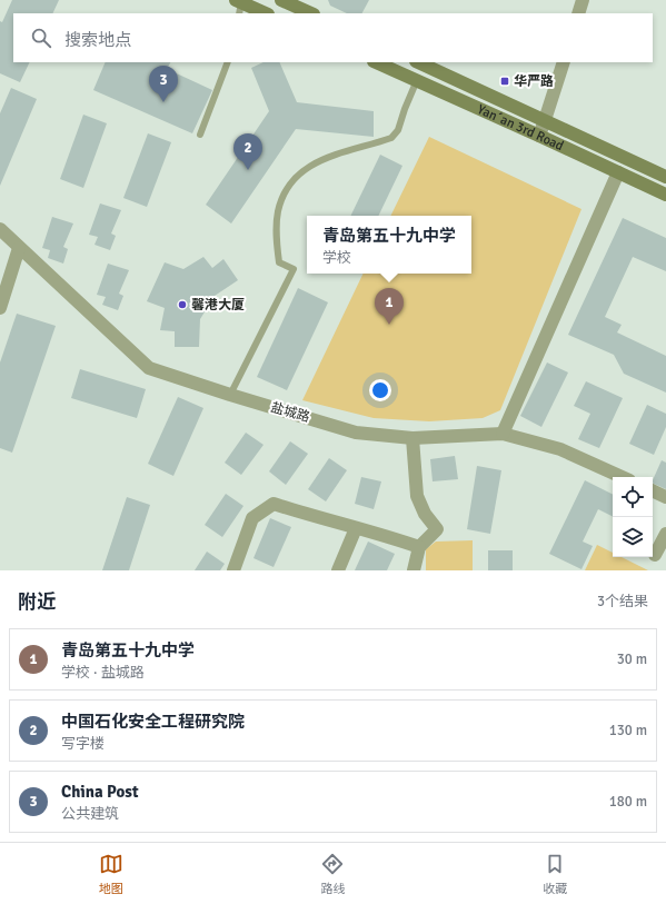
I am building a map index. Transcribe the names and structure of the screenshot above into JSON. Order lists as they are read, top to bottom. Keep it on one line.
{"streets":{"main road":["Yan´an 3rd Road"],"street":["盐城路"]},"places":{"transit":["华严路"],"other":["馨港大厦"]},"page":{"search":"搜索地点","pins":["3","2","1"],"popup":["青岛第五十九中学","学校"],"heading":["附近","3个结果"],"list":[{"mark":"1","name":"青岛第五十九中学","note":"学校 · 盐城路","value":"30 m"},{"mark":"2","name":"中国石化安全工程研究院","note":"写字楼","value":"130 m"},{"mark":"3","name":"China Post","note":"公共建筑","value":"180 m"}],"nav":["地图","路线","收藏"]}}
